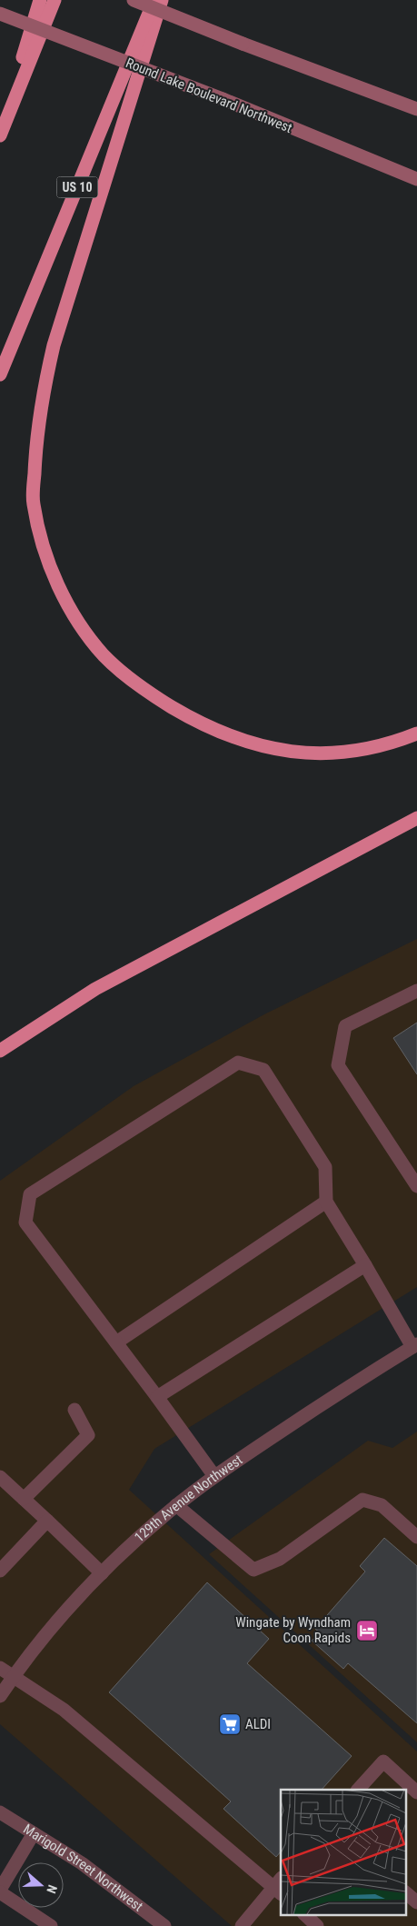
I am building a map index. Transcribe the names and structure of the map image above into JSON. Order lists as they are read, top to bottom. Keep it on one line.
{"streets":{"highway":["US 10"],"main road":["Round Lake Boulevard Northwest"],"street":["129th Avenue Northwest","Marigold Street Northwest"]},"places":{"hotel":["Wingate by Wyndham Coon Rapids"],"supermarket":["ALDI"]},"north":"right"}
